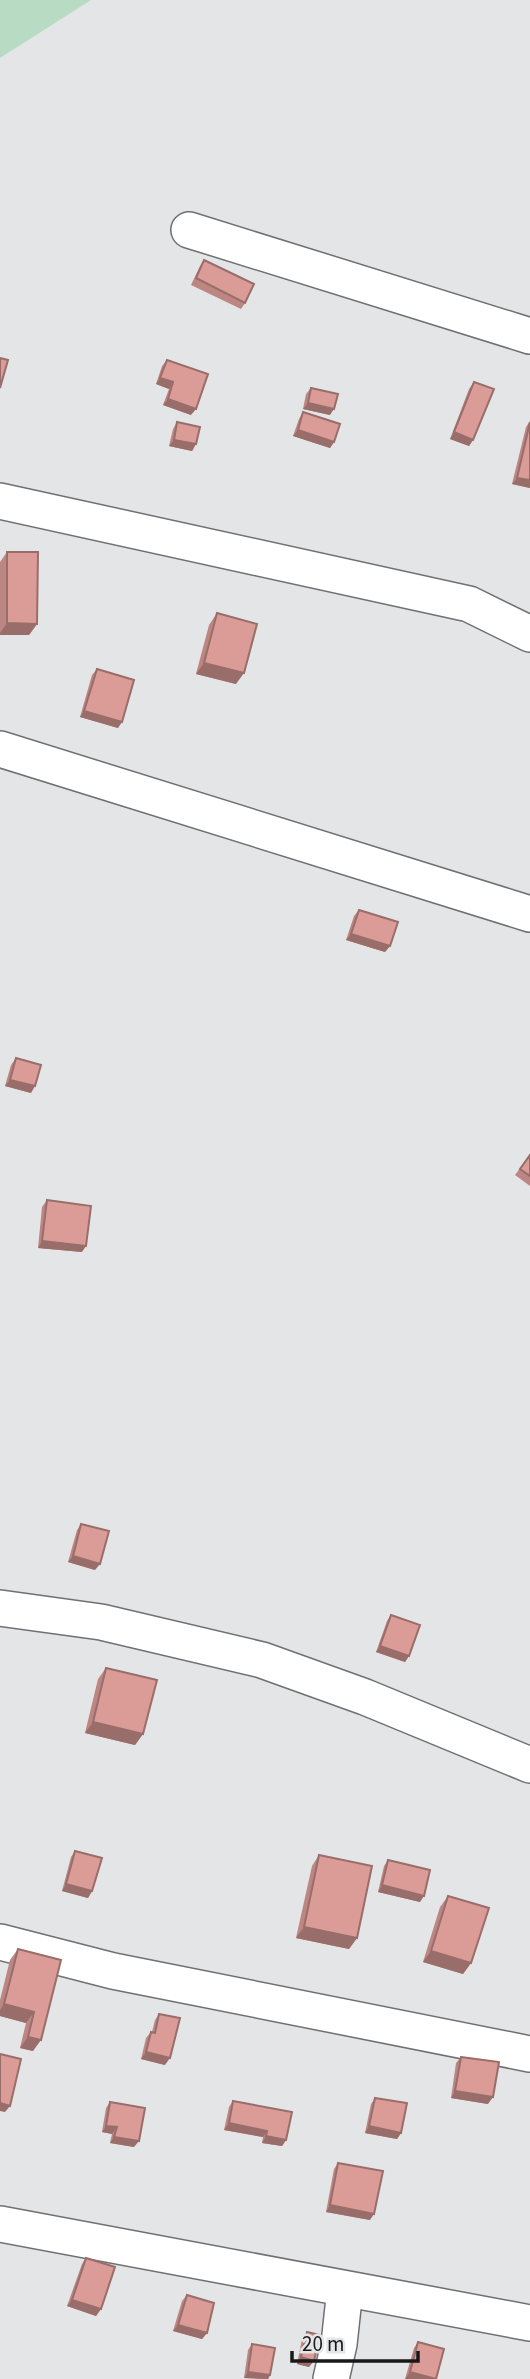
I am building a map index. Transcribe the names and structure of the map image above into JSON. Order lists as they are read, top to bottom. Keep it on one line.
{"scale_bar":"20 m"}
